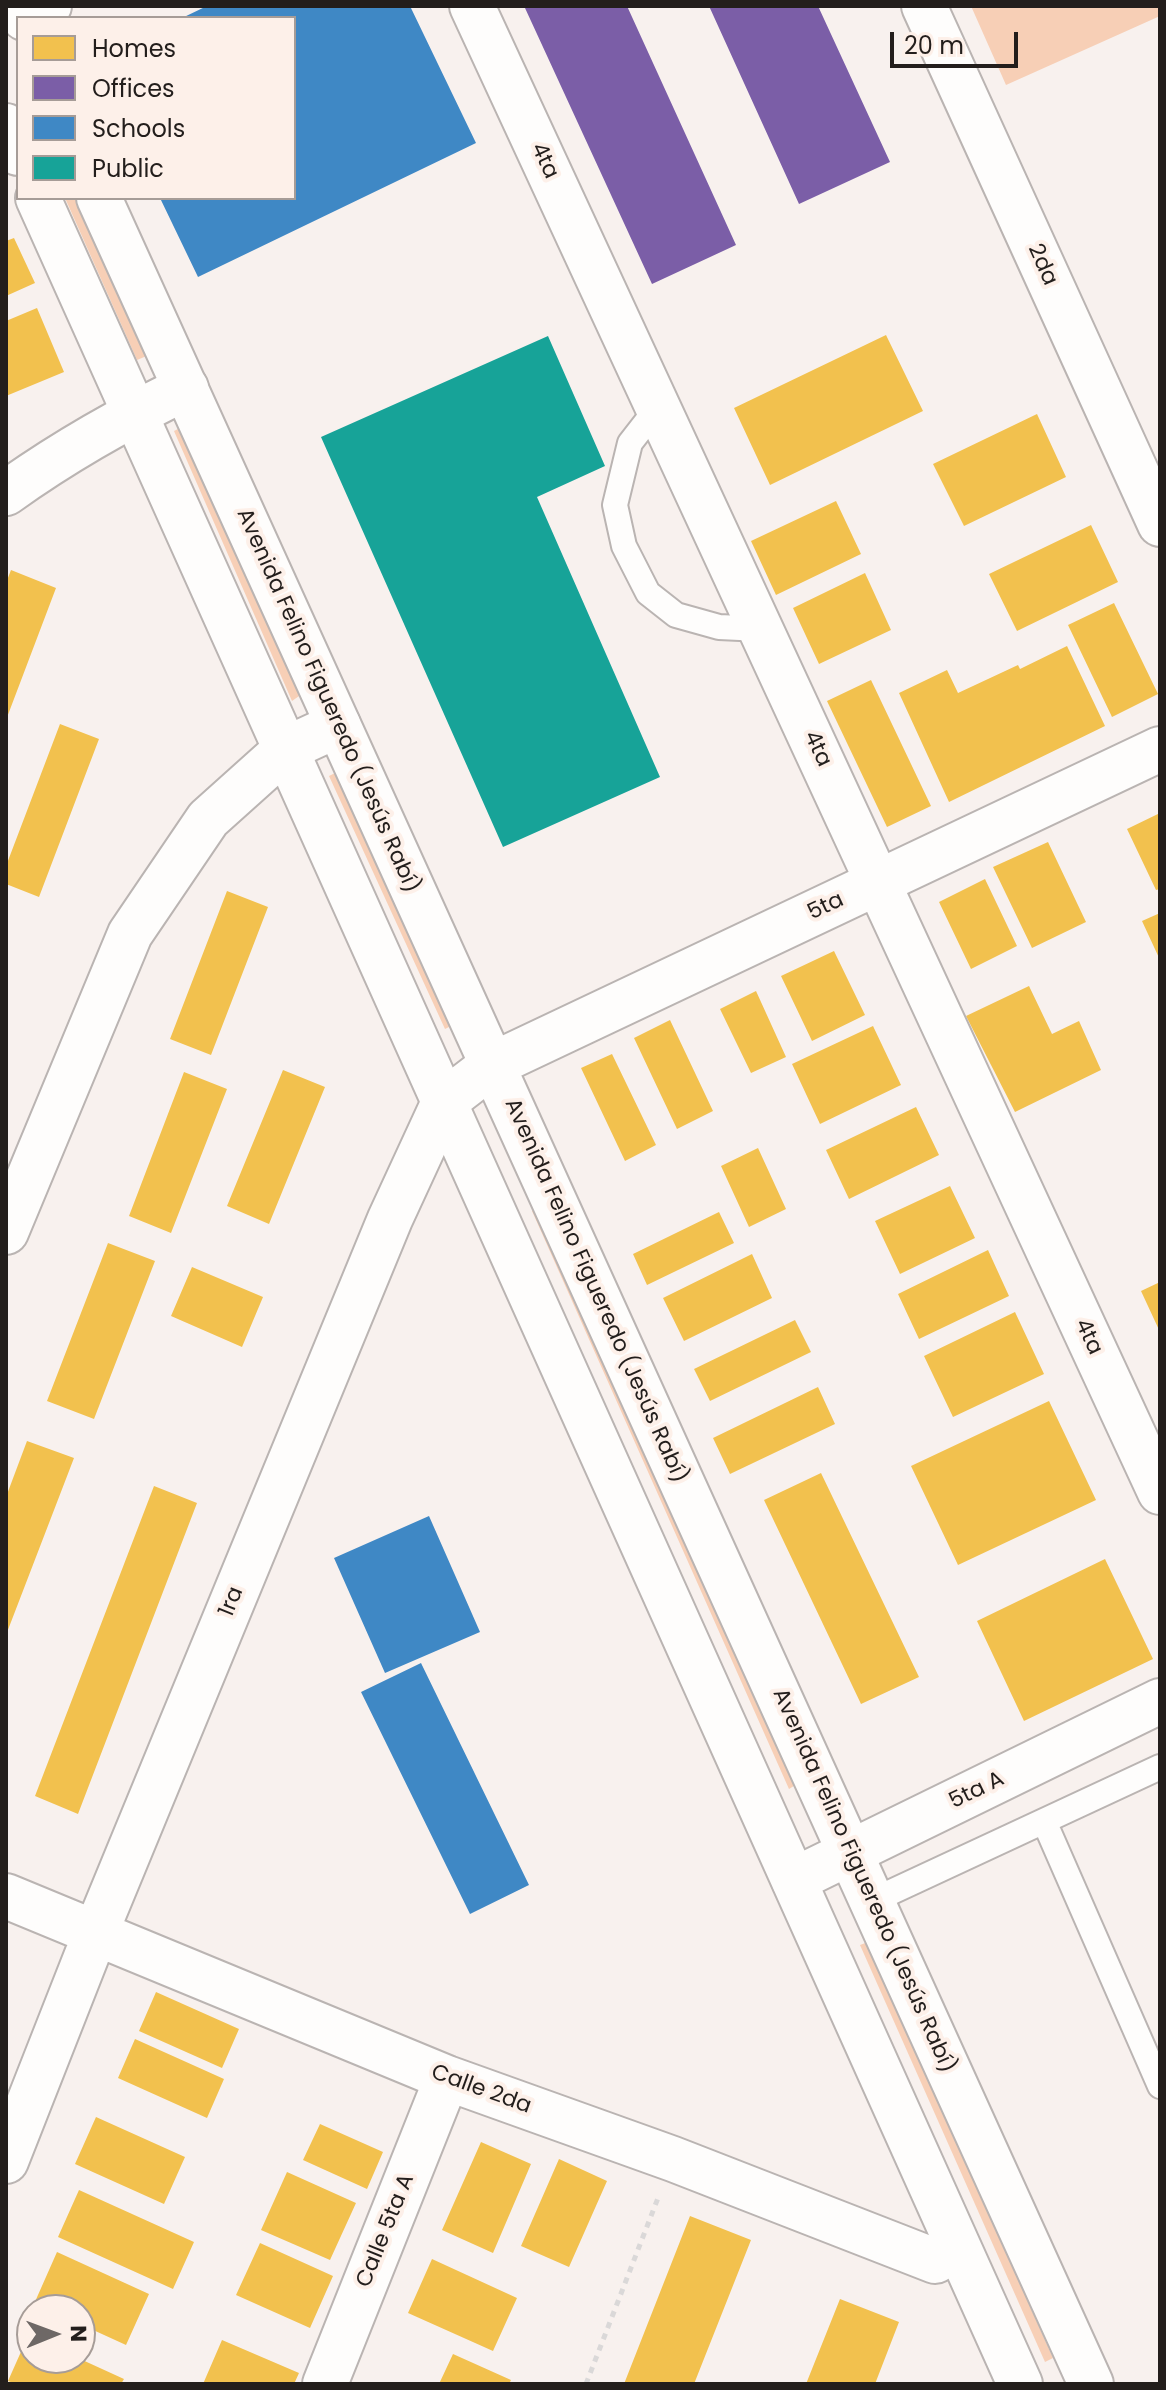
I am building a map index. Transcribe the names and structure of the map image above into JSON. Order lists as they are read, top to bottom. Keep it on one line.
{"streets":{"street":["4ta","2da","Avenida Felino Figueredo (Jesús Rabí)","5ta","1ra","5ta A","Calle 2da","Calle 5ta A"]},"crossings":[["4ta","5ta"],["Avenida Felino Figueredo (Jesús Rabí)","5ta"],["Avenida Felino Figueredo (Jesús Rabí)","1ra"],["Avenida Felino Figueredo (Jesús Rabí)","5ta A"],["5ta","1ra"],["1ra","Calle 2da"],["Calle 2da","Calle 5ta A"]],"legend":["Homes","Offices","Schools","Public"],"scale_bar":"20 m","north":"right"}
